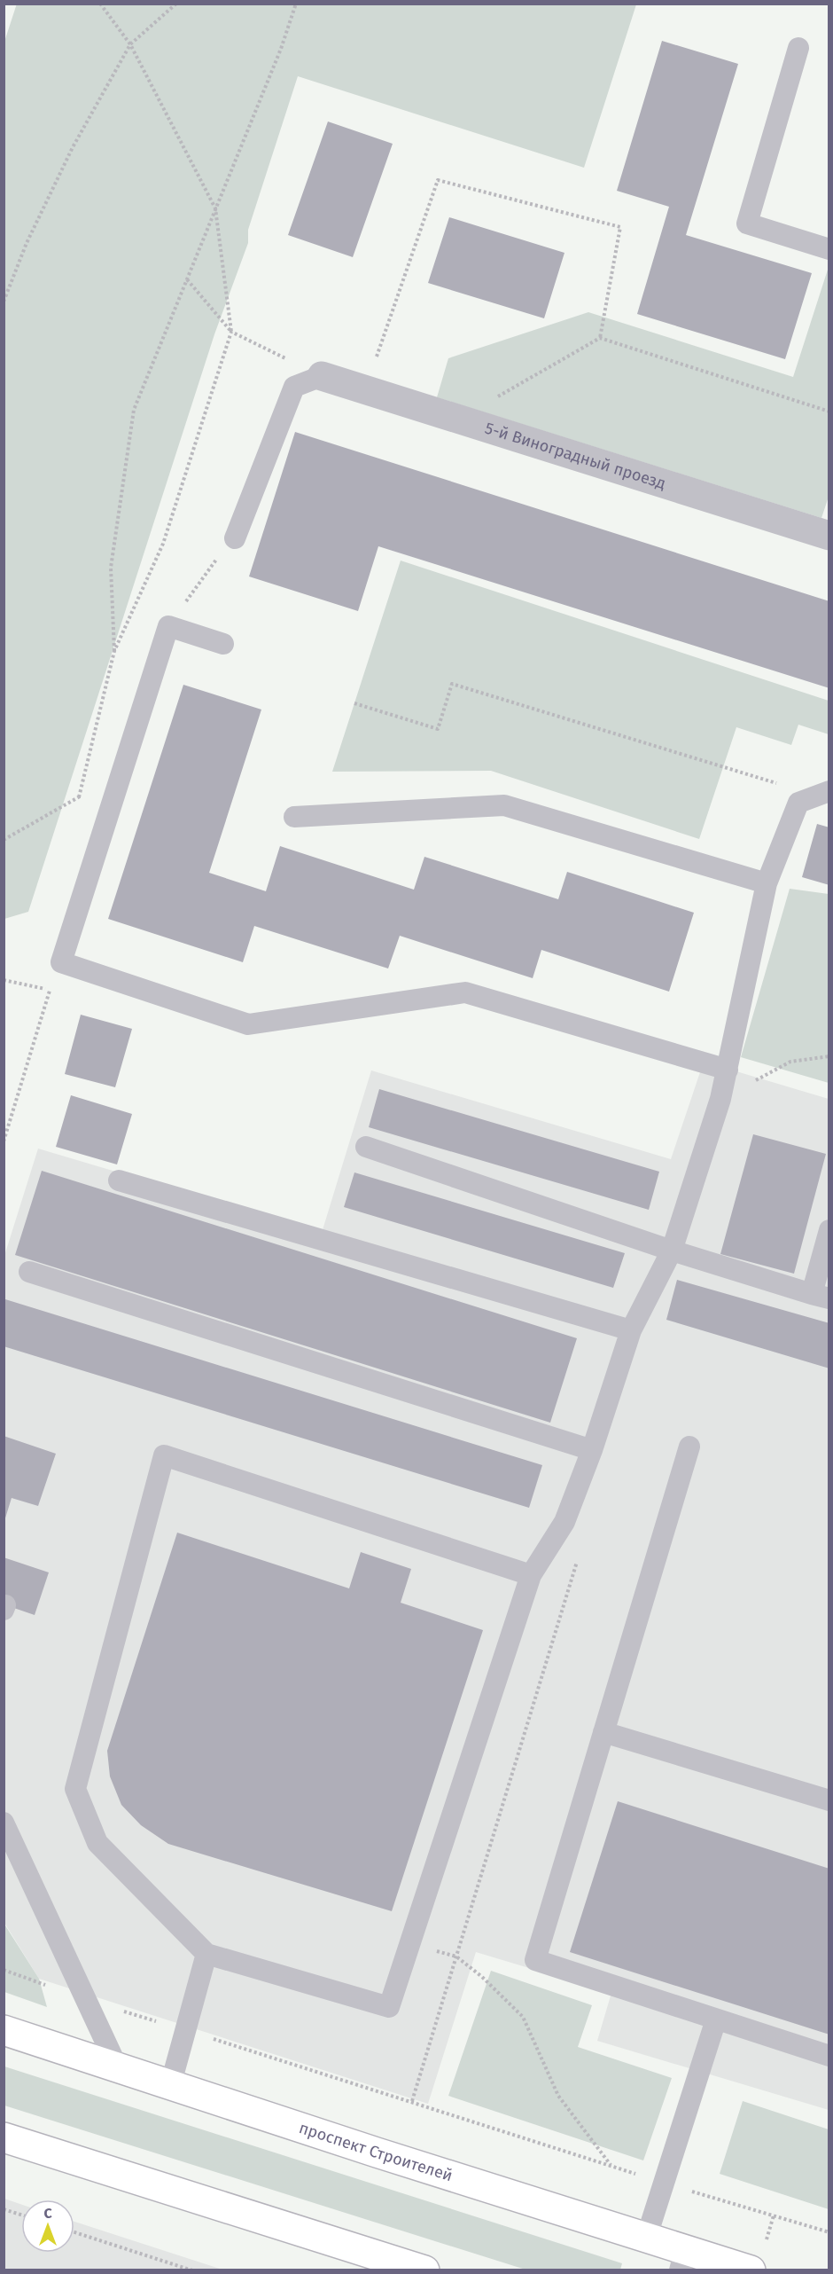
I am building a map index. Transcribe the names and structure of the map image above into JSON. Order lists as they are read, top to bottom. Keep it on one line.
{"streets":{"main road":["проспект Строителей"],"street":["5-й Виноградный проезд"]},"north":"top"}
